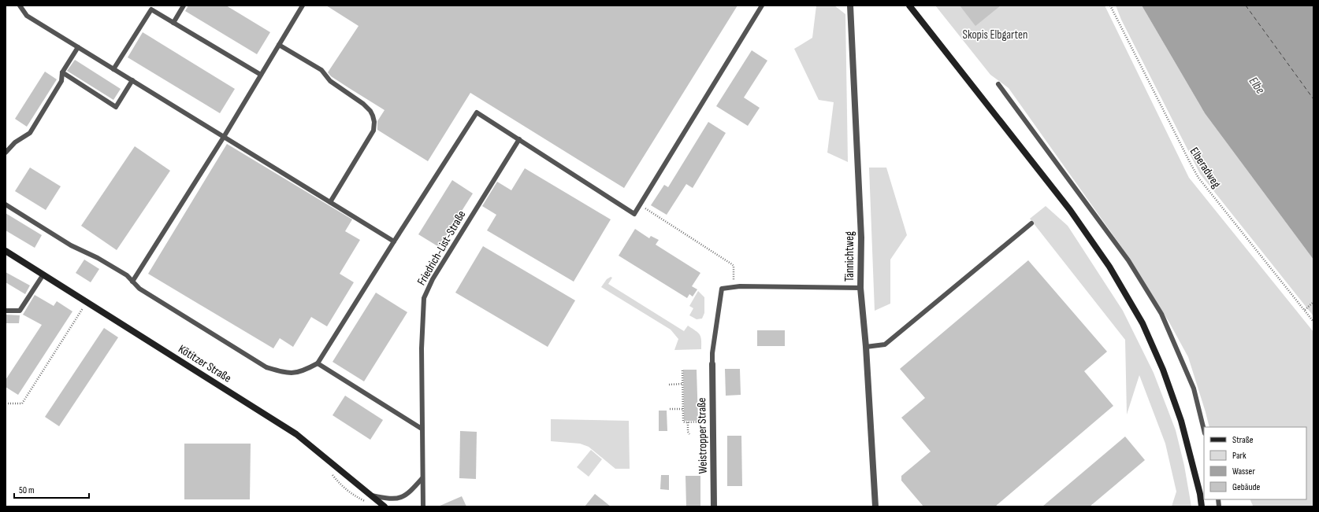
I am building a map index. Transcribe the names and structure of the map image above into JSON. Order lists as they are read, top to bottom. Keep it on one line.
{"streets":{"main road":["Kötitzer Straße"],"street":["Tännichtweg","Weistropper Straße"],"lane":["Friedrich-List-Straße"],"path":["Elberadweg"]},"water":["Elbe"],"parks":["Skopis Elbgarten"],"legend":["Straße","Park","Wasser","Gebäude"],"scale_bar":"50 m"}
